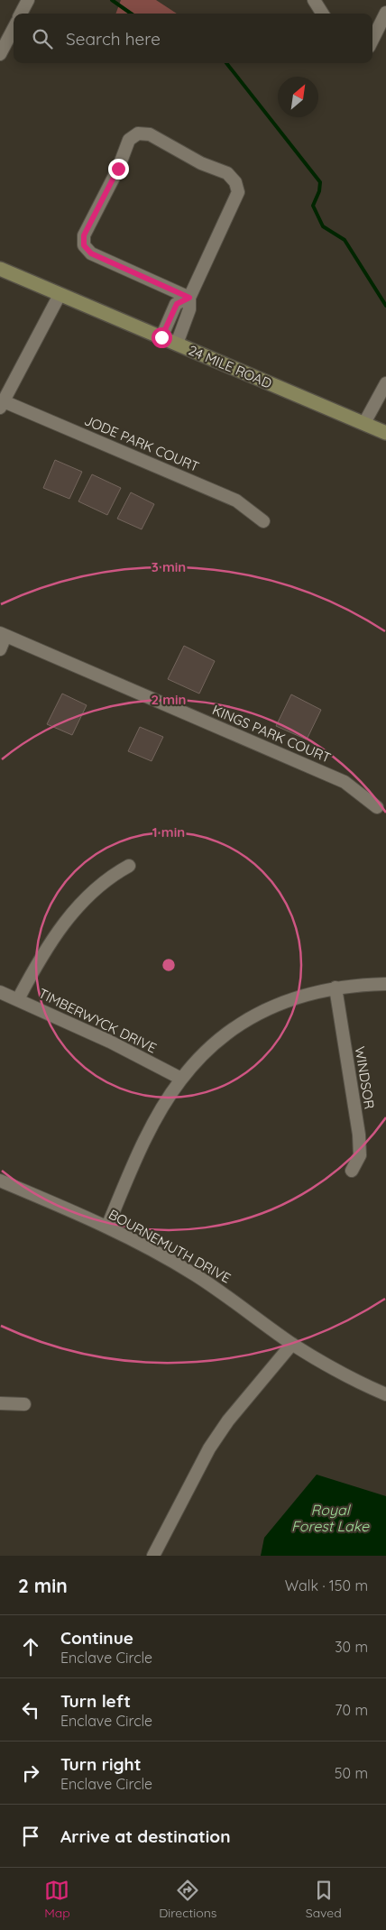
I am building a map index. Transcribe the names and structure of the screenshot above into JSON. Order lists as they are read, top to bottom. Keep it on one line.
{"streets":{"street":["24 MILE ROAD","JODE PARK COURT","KINGS PARK COURT","TIMBERWYCK DRIVE","WINDSOR","BOURNEMUTH DRIVE"]},"water":["Royal Forest Lake"],"north":"top right","page":{"search":"Search here","heading":["2 min","Walk · 150 m"],"list":[["Continue","Enclave Circle","30 m"],["Turn left","Enclave Circle","70 m"],["Turn right","Enclave Circle","50 m"],"Arrive at destination"],"nav":["Map","Directions","Saved"]},"rings":["3 min","2 min","1 min"]}
